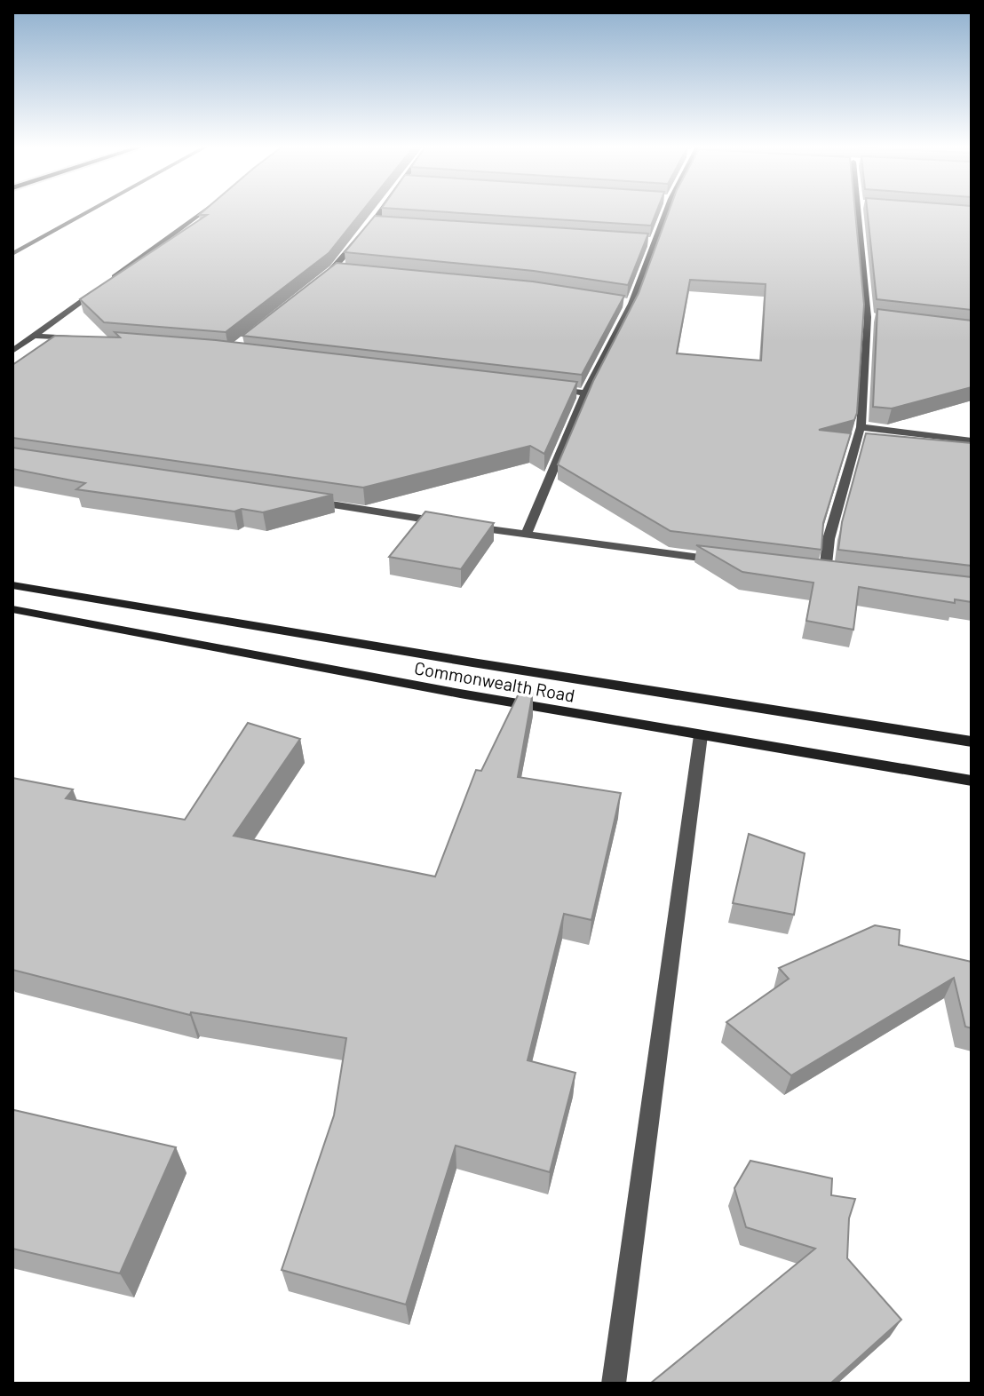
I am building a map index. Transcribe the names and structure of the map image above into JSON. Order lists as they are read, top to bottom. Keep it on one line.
{"streets":{"main road":["Commonwealth Road"]}}
